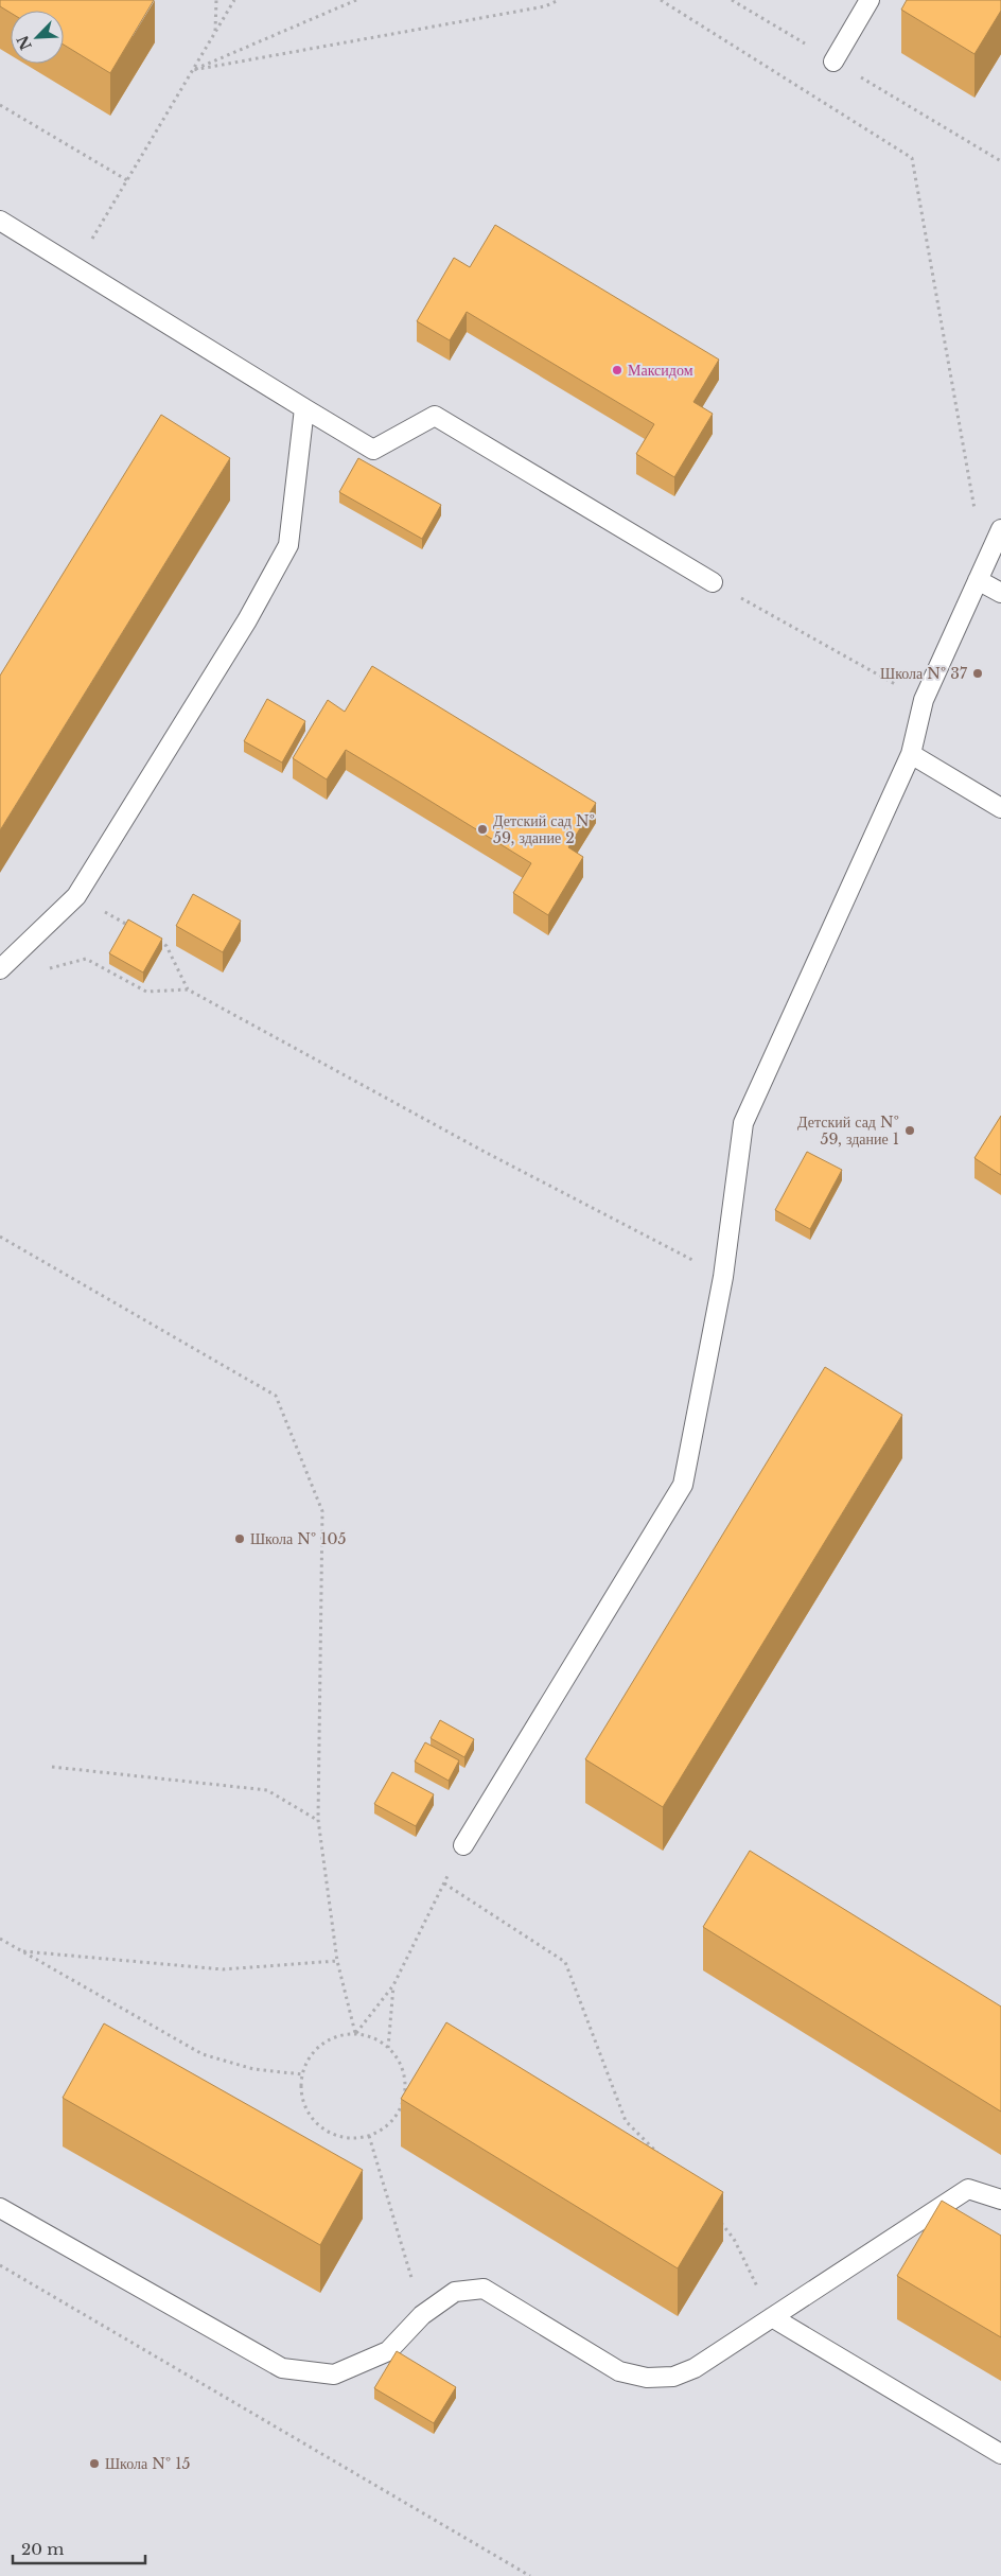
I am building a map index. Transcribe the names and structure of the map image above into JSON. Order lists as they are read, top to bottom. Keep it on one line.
{"places":["Максидом","Школа № 37","Детский сад № 59, здание 2","Детский сад № 59, здание 1","Школа № 105","Школа № 15"],"scale_bar":"20 m","north":"bottom left"}
